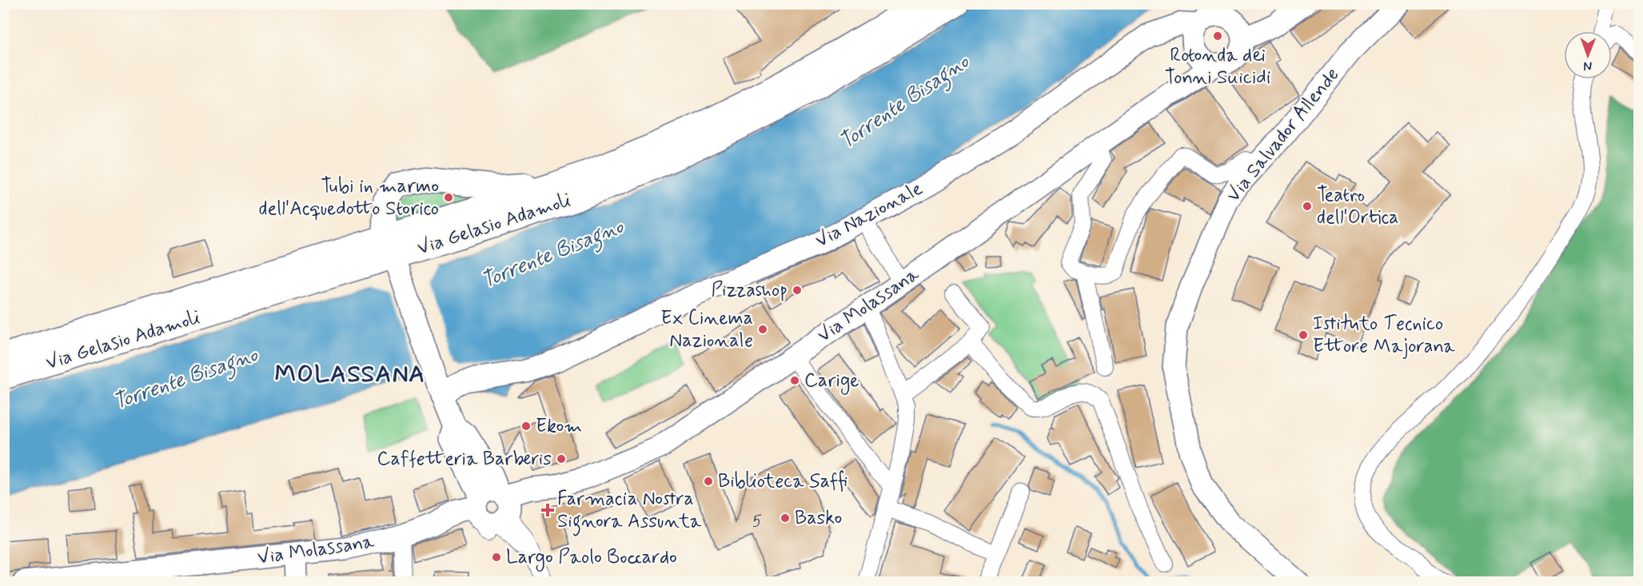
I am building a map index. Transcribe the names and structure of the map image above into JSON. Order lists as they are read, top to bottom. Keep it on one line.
{"streets":{"main road":["Via Salvador Allende","Via Nazionale","Via Gelasio Adamoli","Via Molassana"]},"crossings":[["Via Nazionale","Via Molassana"]],"districts":["MOLASSANA"],"water":["Torrente Bisagno"],"places":{"other":["Rotonda dei Tonni Suicidi","Tubi in marmo dell'Acquedotto Storico","Teatro dell'Ortica","Pizzashop","Ex Cinema Nazionale","Istituto Tecnico Ettore Majorana","Carige","Ekom","Caffetteria Barberis","Biblioteca Saffi","Basko","Largo Paolo Boccardo"],"health":["Farmacia Nostra Signora Assunta"]},"house_numbers":["5"],"north":"bottom"}
